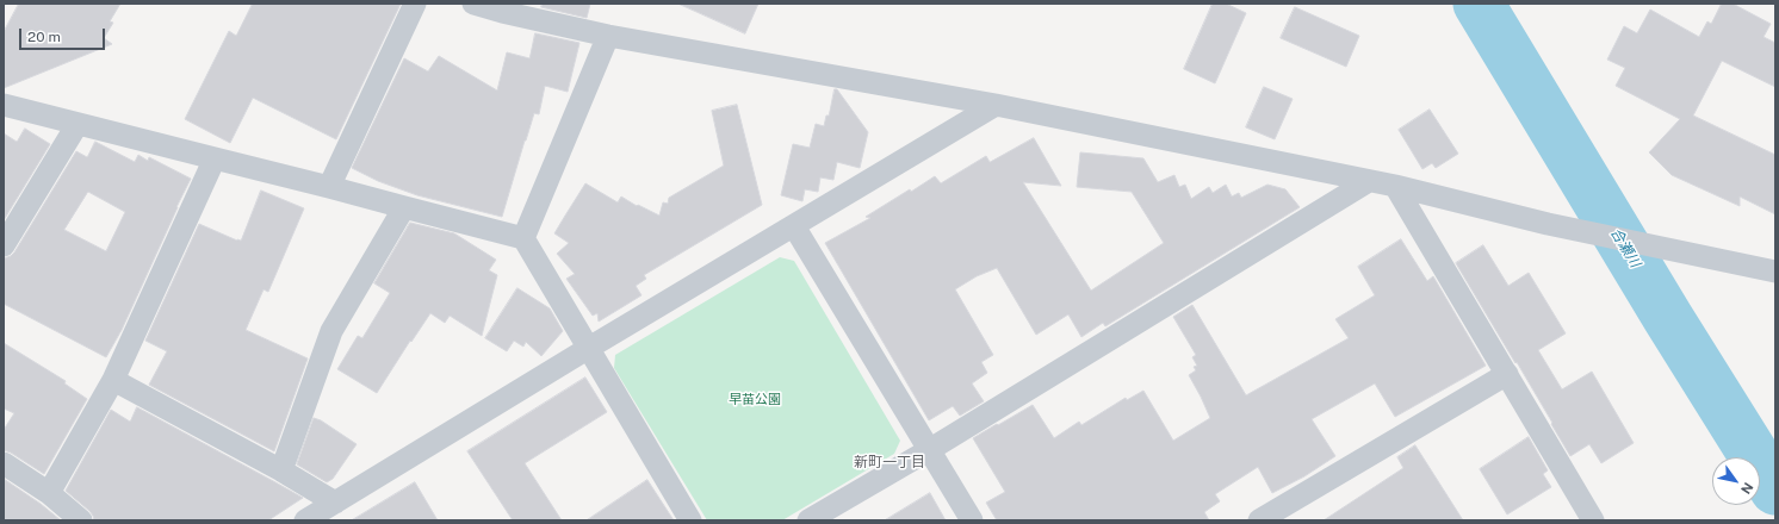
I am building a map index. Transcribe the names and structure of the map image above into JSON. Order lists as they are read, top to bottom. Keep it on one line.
{"districts":["新町一丁目"],"water":["合瀬川"],"parks":["早苗公園"],"scale_bar":"20 m","north":"bottom right"}
